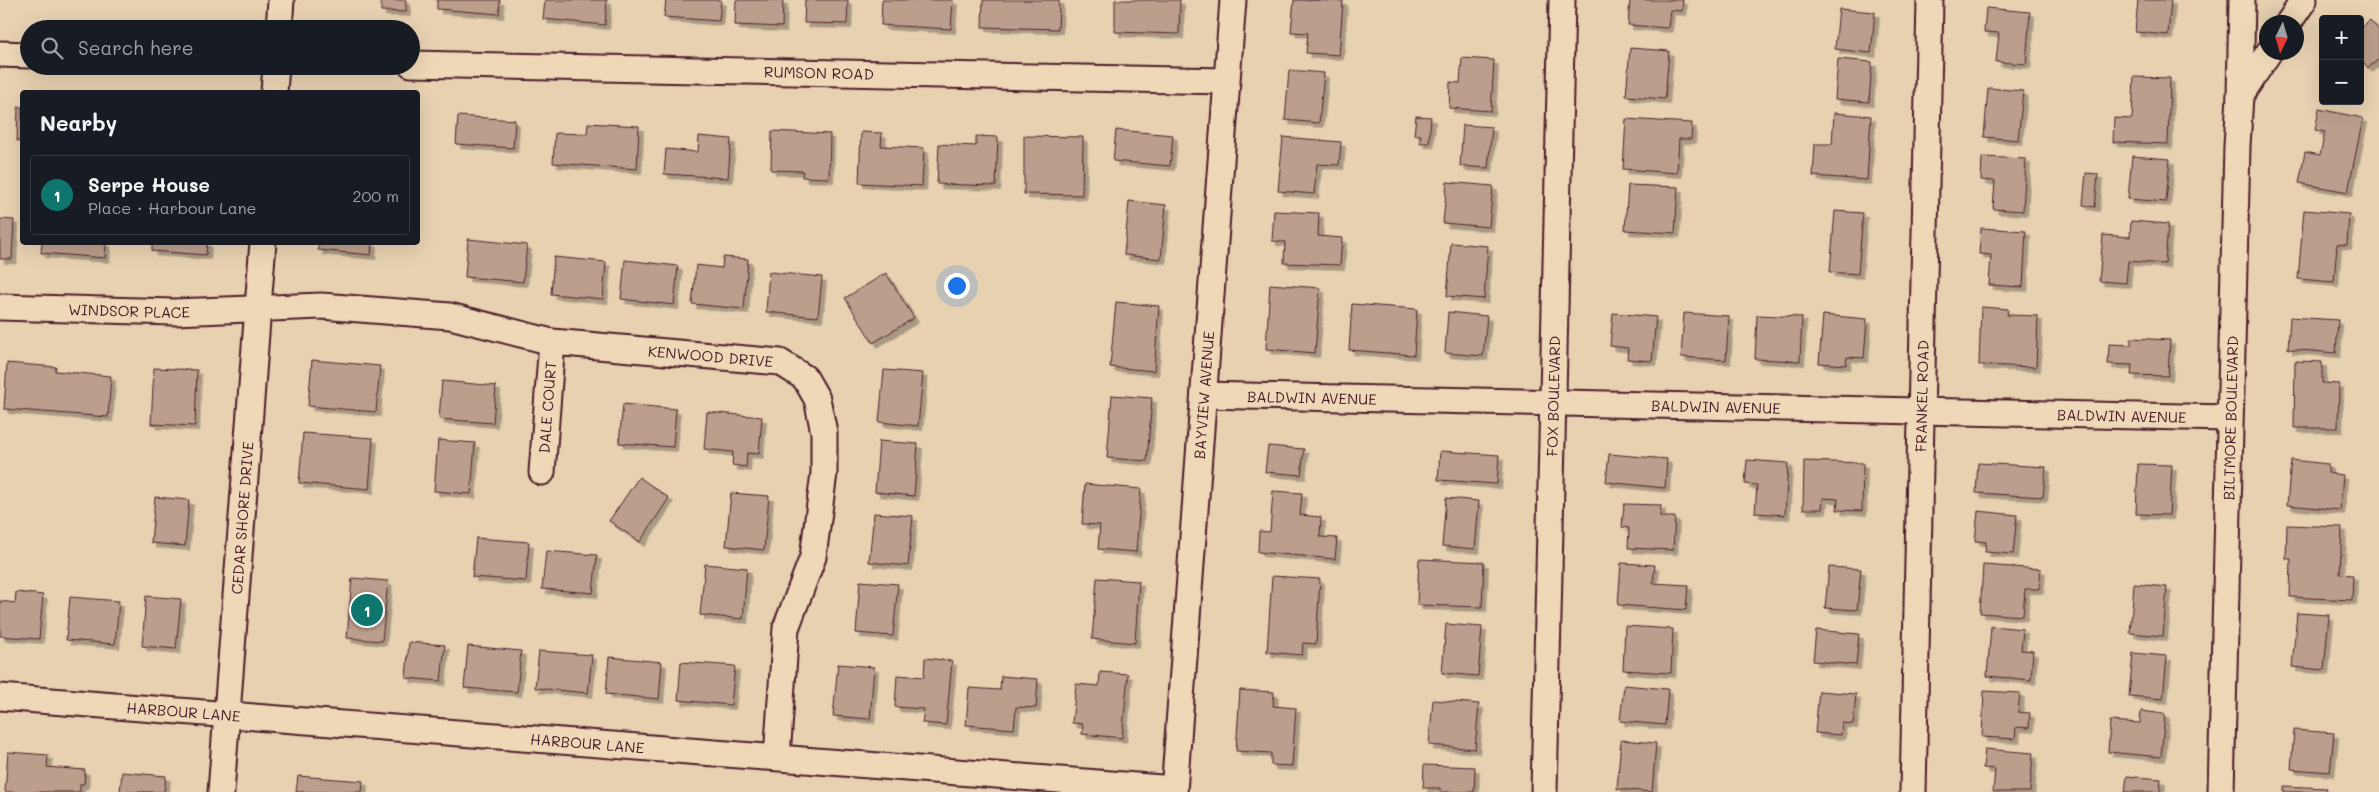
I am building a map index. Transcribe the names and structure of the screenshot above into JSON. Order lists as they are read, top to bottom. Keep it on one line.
{"streets":{"street":["RUMSON ROAD","WINDSOR PLACE","KENWOOD DRIVE","BAYVIEW AVENUE","FOX BOULEVARD","FRANKEL ROAD","BALDWIN AVENUE","DALE COURT","BILTMORE BOULEVARD","CEDAR SHORE DRIVE","HARBOUR LANE"]},"crossings":[["RUMSON ROAD","BAYVIEW AVENUE"],["WINDSOR PLACE","KENWOOD DRIVE"],["WINDSOR PLACE","CEDAR SHORE DRIVE"],["KENWOOD DRIVE","DALE COURT"],["KENWOOD DRIVE","CEDAR SHORE DRIVE"],["KENWOOD DRIVE","HARBOUR LANE"],["BAYVIEW AVENUE","BALDWIN AVENUE"],["BAYVIEW AVENUE","HARBOUR LANE"],["FOX BOULEVARD","BALDWIN AVENUE"],["FRANKEL ROAD","BALDWIN AVENUE"],["BALDWIN AVENUE","BILTMORE BOULEVARD"],["CEDAR SHORE DRIVE","HARBOUR LANE"]],"north":"bottom","page":{"map_buttons":["+","−"],"search":"Search here","heading":"Nearby","list":[{"mark":"1","name":"Serpe House","note":"Place · Harbour Lane","value":"200 m"}],"pins":"1"}}
